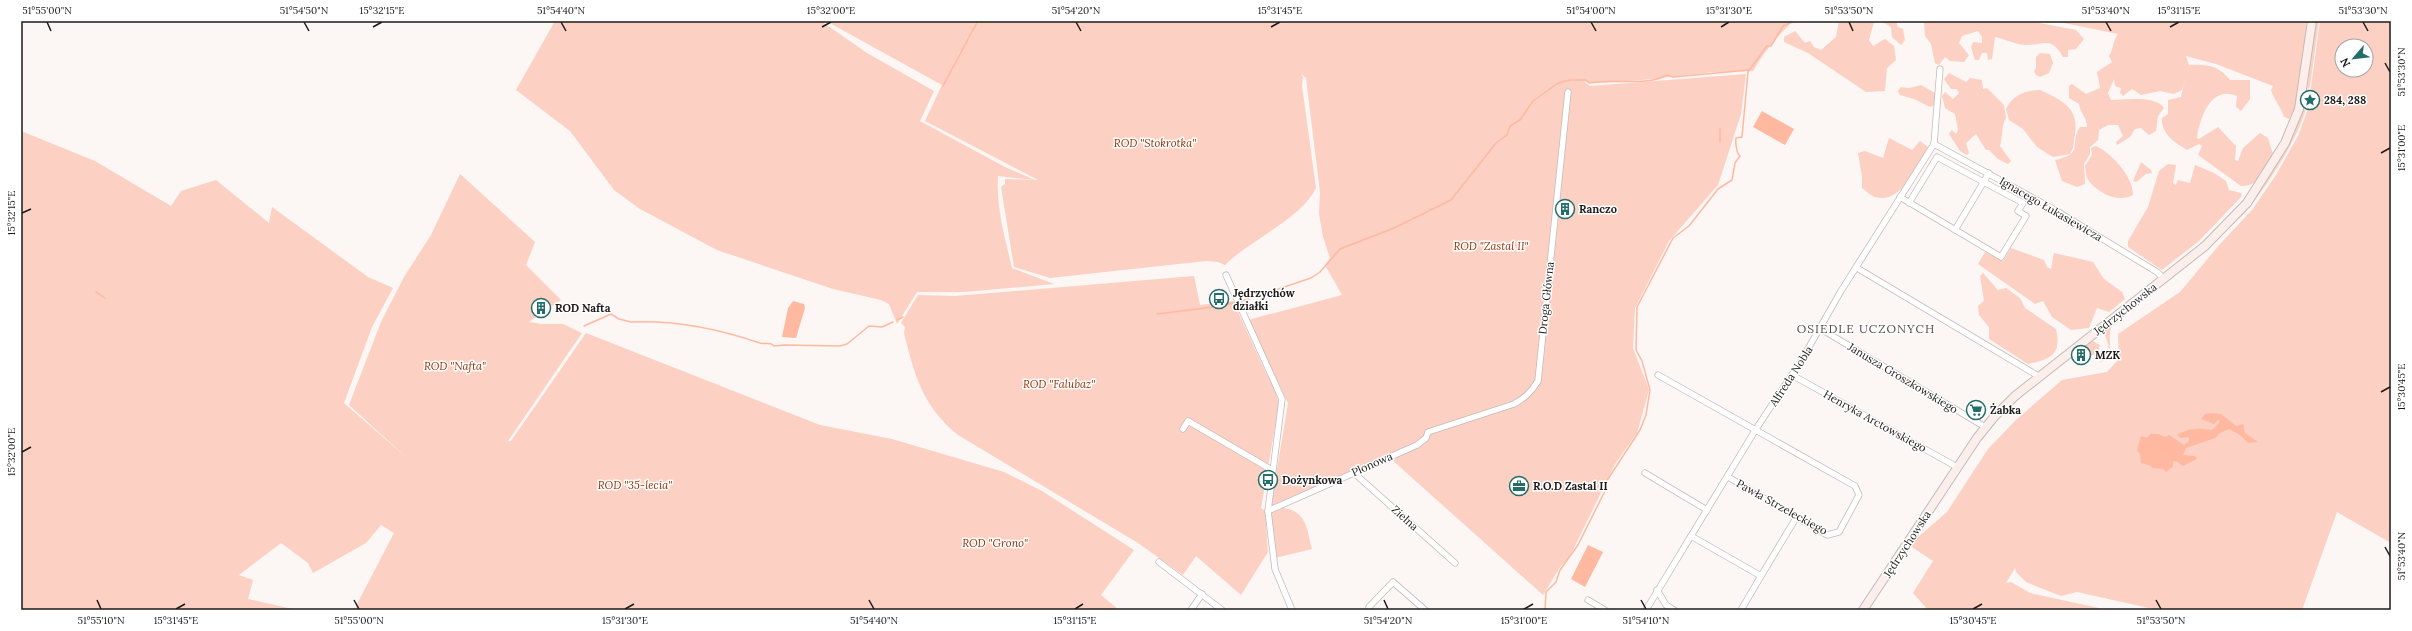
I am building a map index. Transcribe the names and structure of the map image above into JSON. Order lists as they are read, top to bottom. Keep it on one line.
{"streets":{"main road":["Jędrzychowska"],"street":["Ignacego Łukasiewicza","Droga Główna","Alfreda Nobla","Janusza Groszkowskiego","Henryka Arctowskiego","Plonowa","Pawła Strzeleckiego","Zielna"]},"crossings":[["Ignacego Łukasiewicza","Jędrzychowska"],["Ignacego Łukasiewicza","Alfreda Nobla"],["Droga Główna","Plonowa"],["Jędrzychowska","Janusza Groszkowskiego"],["Jędrzychowska","Henryka Arctowskiego"],["Alfreda Nobla","Janusza Groszkowskiego"],["Alfreda Nobla","Henryka Arctowskiego"],["Alfreda Nobla","Pawła Strzeleckiego"],["Plonowa","Zielna"]],"districts":["OSIEDLE UCZONYCH"],"parks":["ROD \"Stokrotka\"","ROD \"Zastal II\"","ROD \"Nafta\"","ROD \"Falubaz\"","ROD \"35-lecia\"","ROD \"Grono\""],"places":{"place":["284, 288"],"building":["Ranczo","ROD Nafta","MZK"],"bus stop":["Jędrzychów działki","Dożynkowa"],"supermarket":["Żabka"],"office":["R.O.D Zastal II"]},"north":"bottom left","coordinates":["51°55'00\"N","51°54'50\"N","15°32'15\"E","51°54'40\"N","15°32'00\"E","51°54'20\"N","15°31'45\"E","51°54'00\"N","15°31'30\"E","51°53'50\"N","51°53'40\"N","15°31'15\"E","51°53'30\"N","15°31'00\"E","15°30'45\"E","51°55'10\"N","51°54'10\"N"]}
